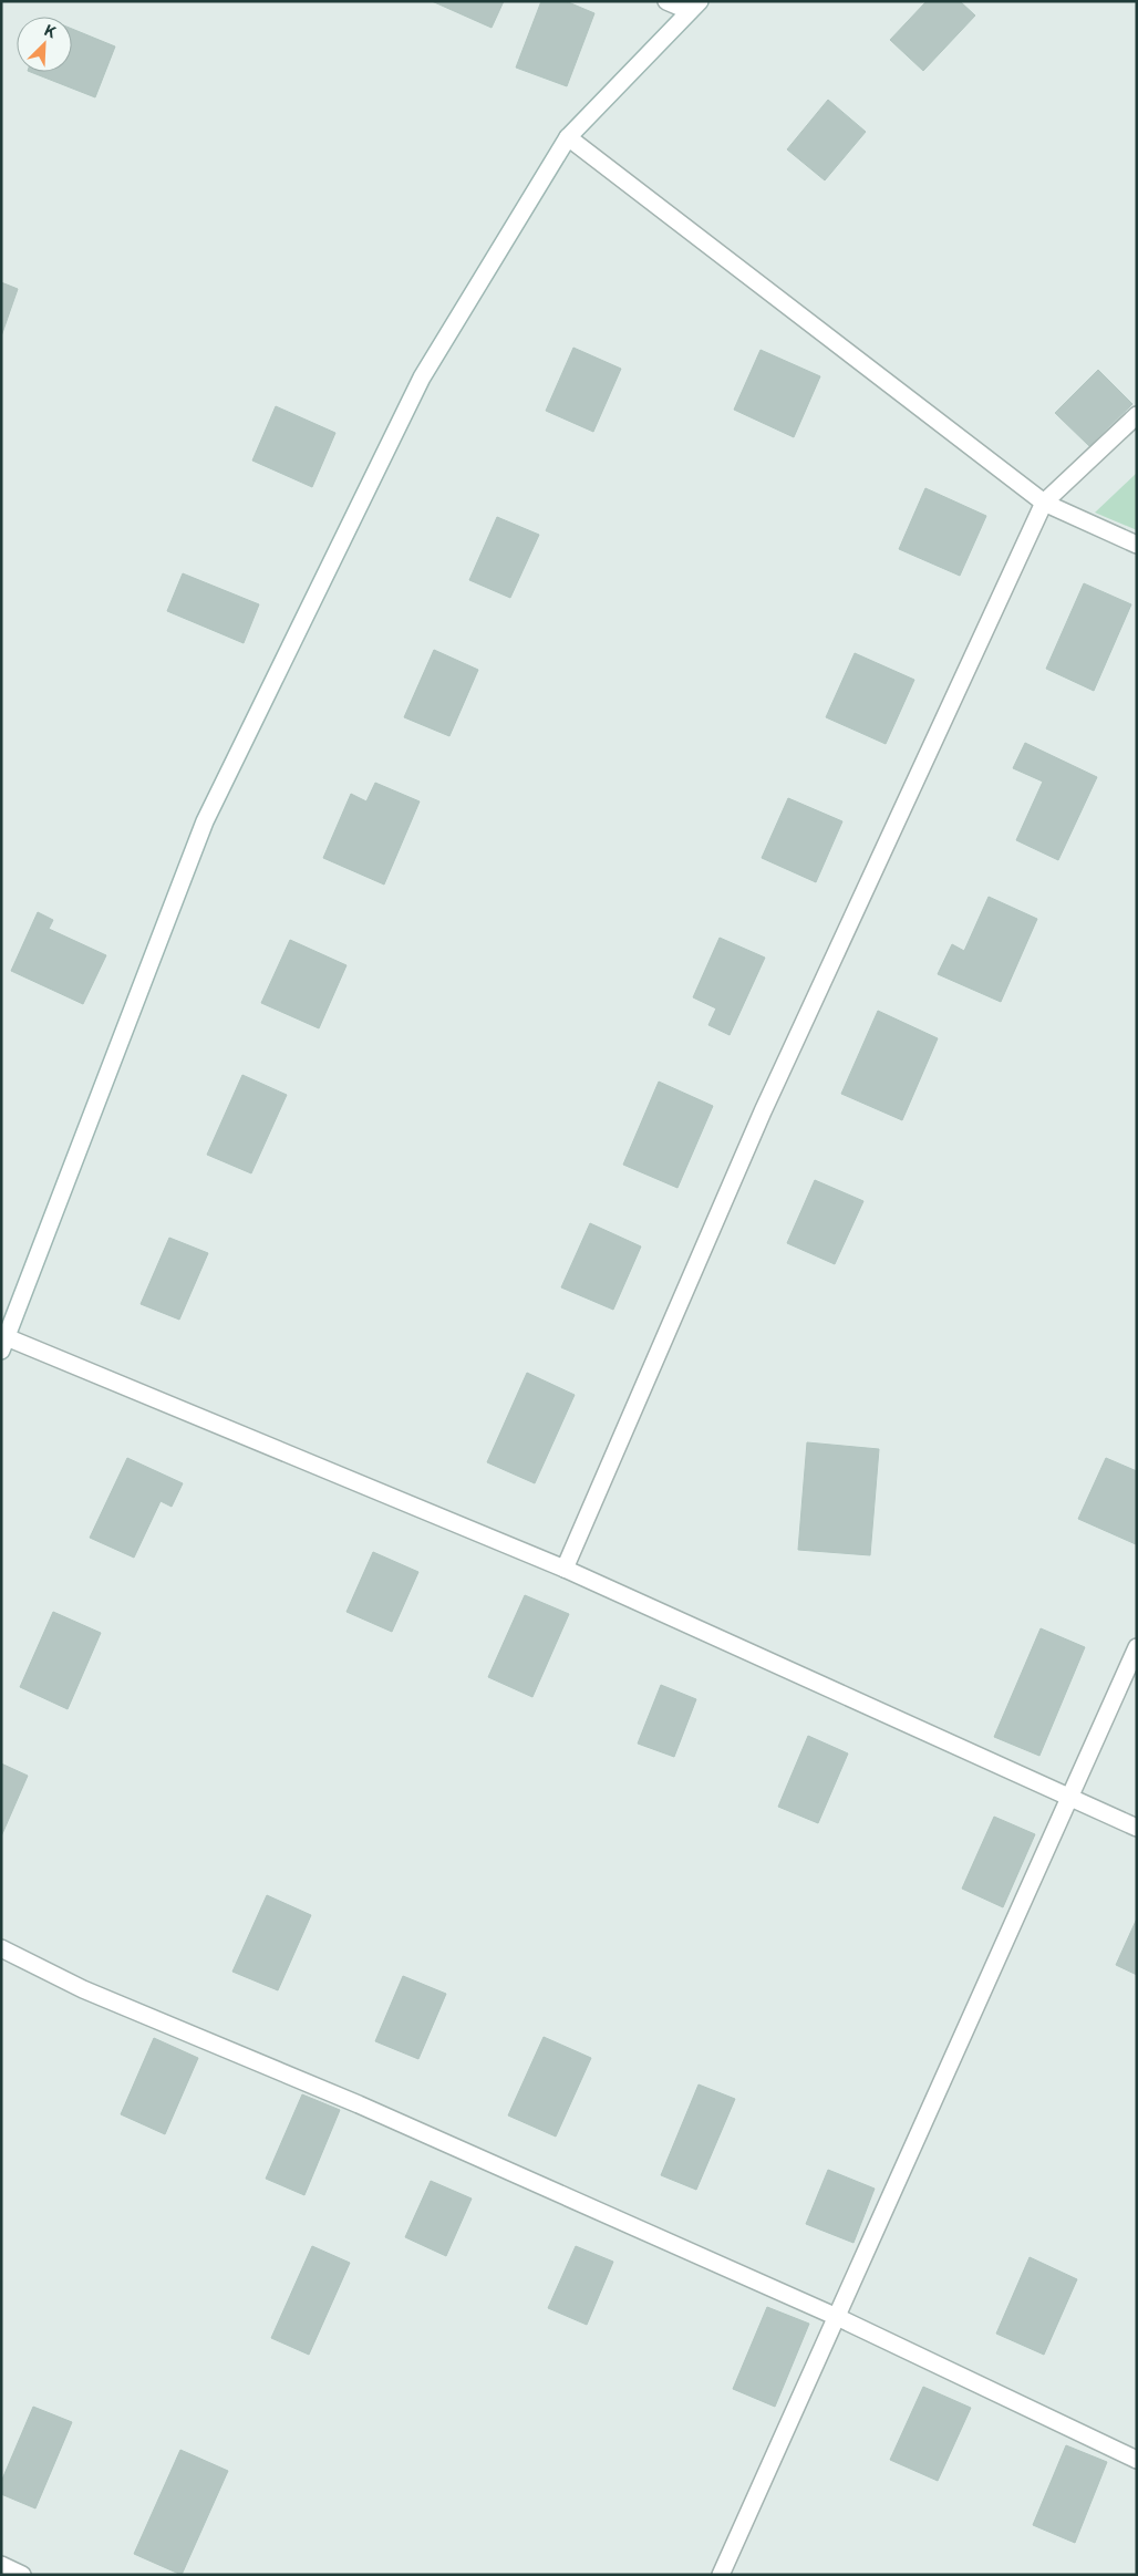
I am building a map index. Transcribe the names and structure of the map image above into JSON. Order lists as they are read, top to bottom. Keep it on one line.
{"north":"top right"}
